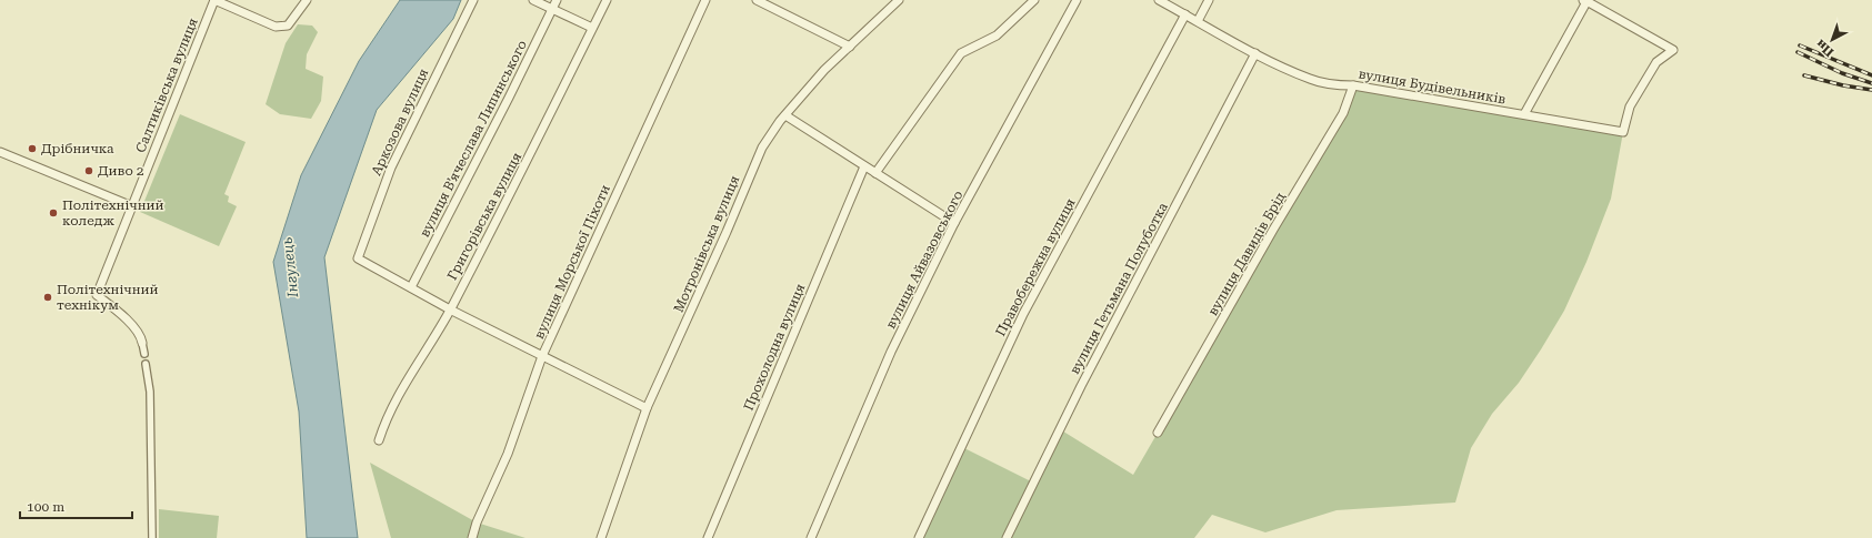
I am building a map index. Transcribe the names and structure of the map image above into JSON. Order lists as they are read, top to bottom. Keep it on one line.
{"streets":{"street":["Салтиківська вулиця","вулиця Будівельників","Аркозова вулиця","вулиця В’ячеслава Липинського","Григорівська вулиця","Мотронівська вулиця","вулиця Давидів Брід","вулиця Айвазовського","вулиця Морської Піхоти","Правобережна вулиця","вулиця Гетьмана Полуботка","Прохолодна вулиця"]},"crossings":[["вулиця Будівельників","вулиця Давидів Брід"],["вулиця Будівельників","Правобережна вулиця"],["вулиця Будівельників","вулиця Гетьмана Полуботка"],["Аркозова вулиця","вулиця В’ячеслава Липинського"]],"water":["Інгулець"],"places":["Дрібничка","Диво 2","Політехнічний коледж","Політехнічний технікум"],"scale_bar":"100 m","north":"bottom left"}
